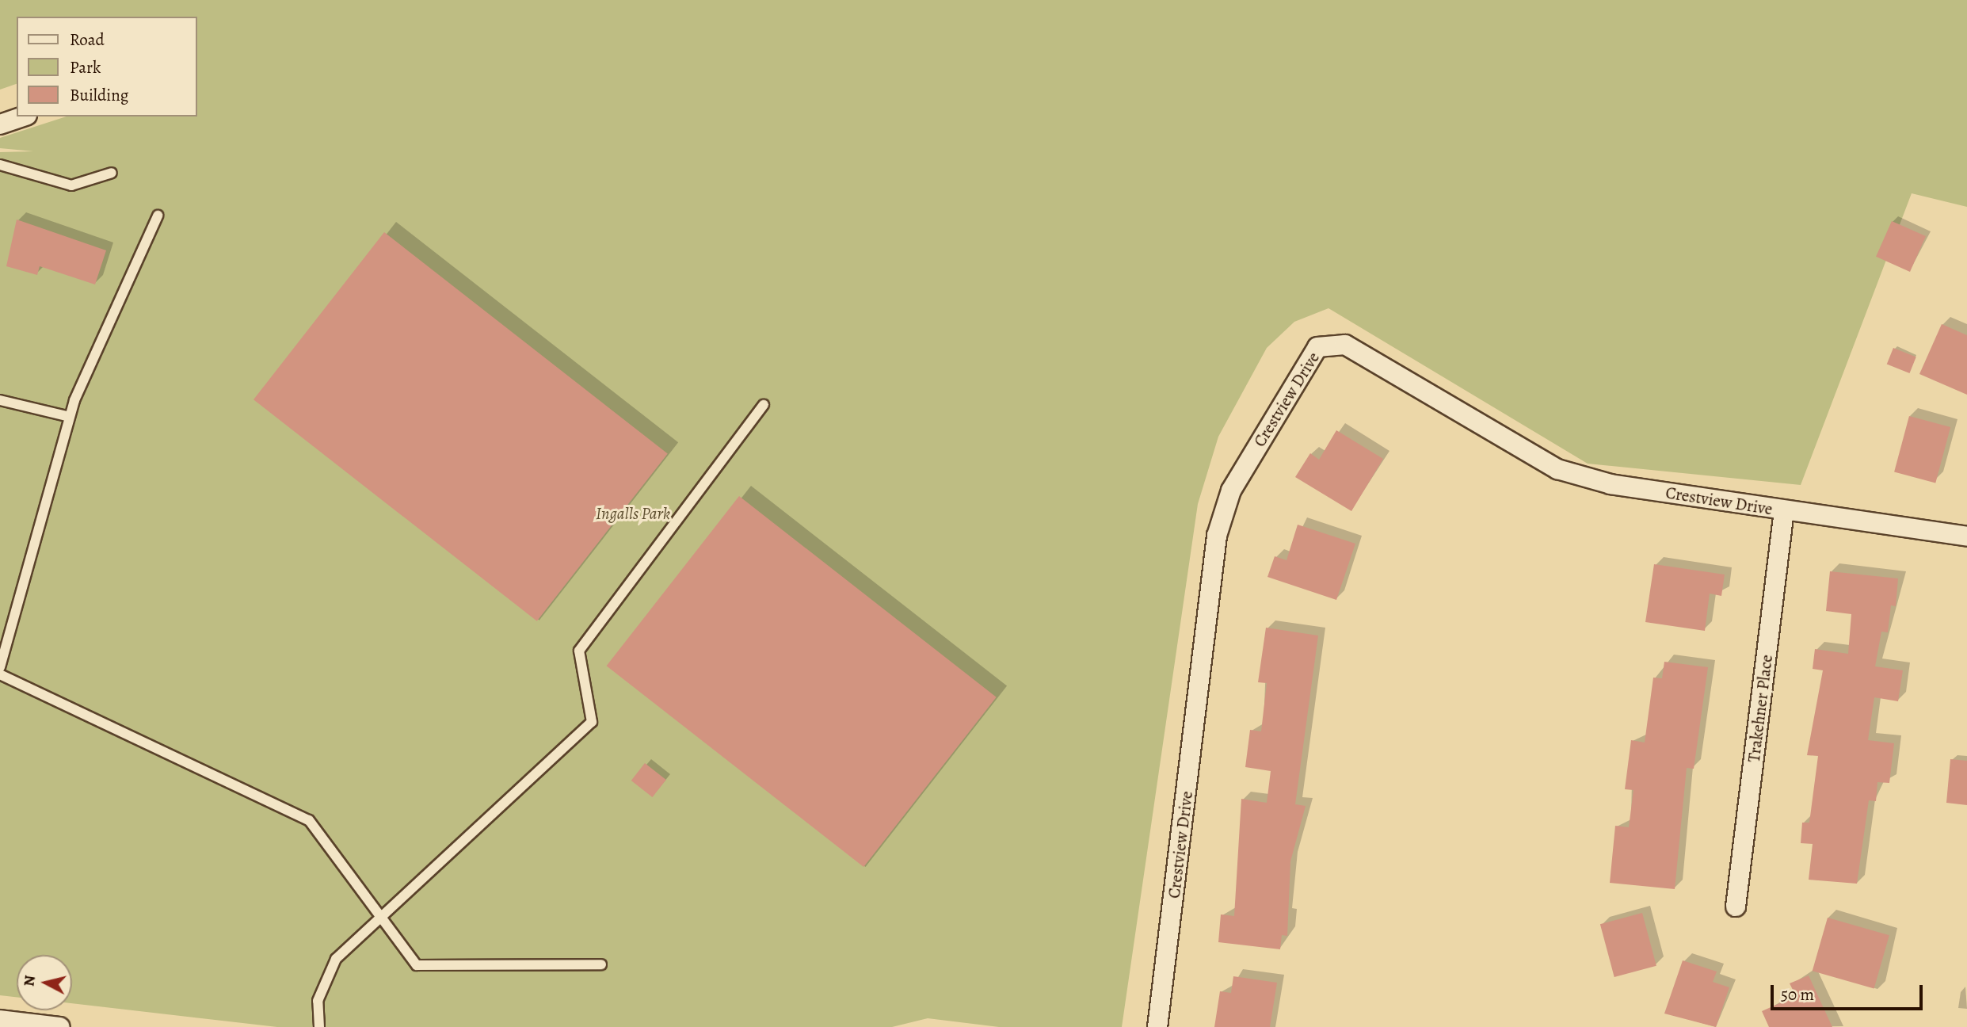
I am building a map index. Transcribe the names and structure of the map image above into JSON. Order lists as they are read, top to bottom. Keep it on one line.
{"streets":{"street":["Crestview Drive","Trakehner Place"]},"crossings":[["Crestview Drive","Trakehner Place"]],"parks":["Ingalls Park"],"legend":["Road","Park","Building"],"scale_bar":"50 m","north":"left"}
